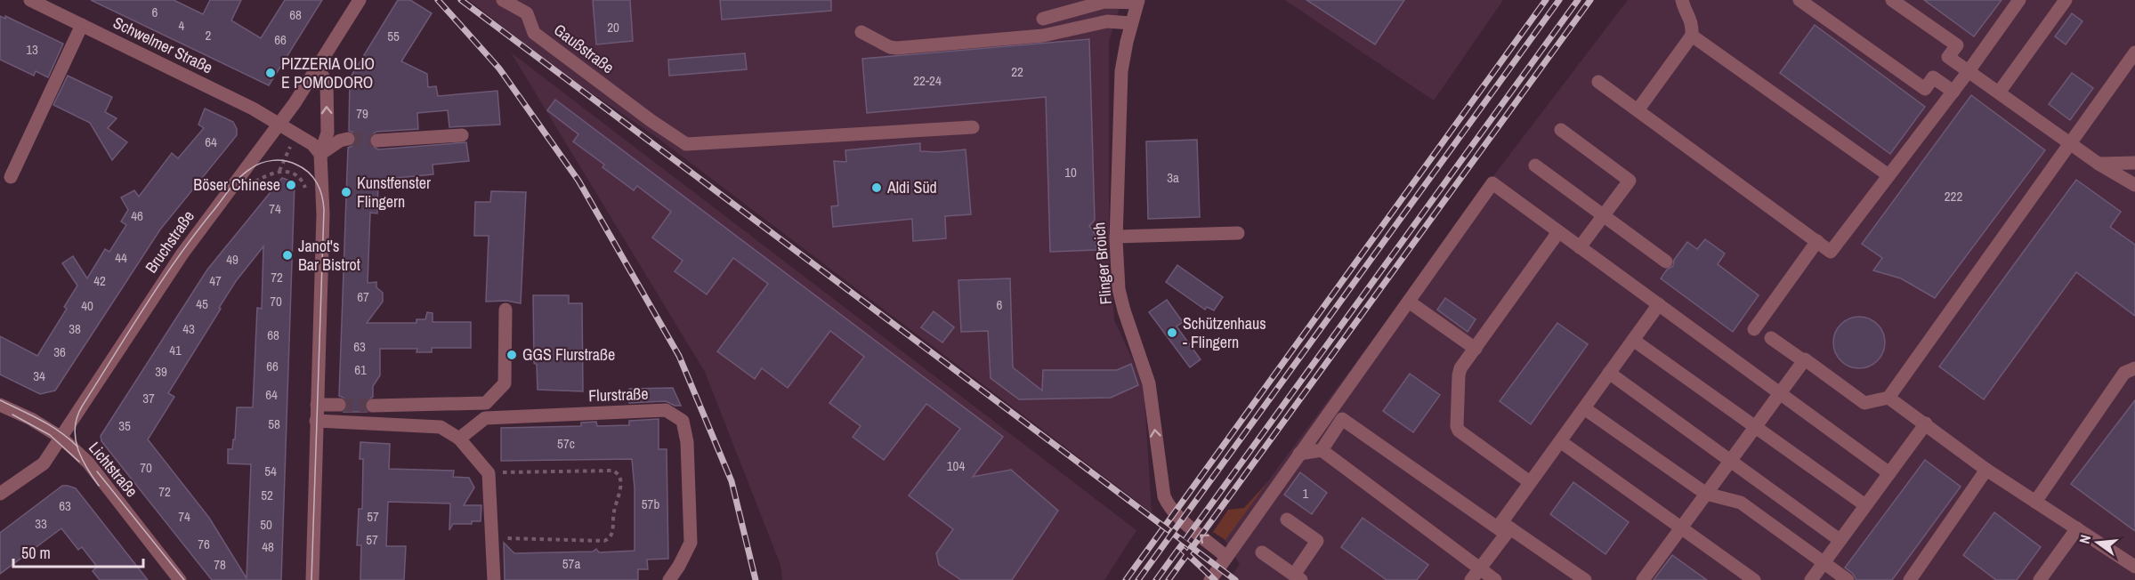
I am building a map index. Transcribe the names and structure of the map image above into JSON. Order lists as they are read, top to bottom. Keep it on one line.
{"streets":{"street":["Schwelmer Straße","Gaußstraße","Bruchstraße","Flinger Broich","Flurstraße","Lichtstraße"]},"crossings":[["Schwelmer Straße","Bruchstraße"],["Bruchstraße","Lichtstraße"]],"one_way":["Flinger Broich"],"places":["PIZZERIA OLIO E POMODORO","Böser Chinese","Aldi Süd","Kunstfenster Flingern","Janot's Bar Bistrot","Schützenhaus - Flingern","GGS Flurstraße"],"house_numbers":["6","68","4","20","2","55","66","13","22","22-24","79","64","10","3a","222","74","46","44","49","72","42","47","67","70","45","6","40","38","43","68","63","41","36","66","61","39","34","64","37","58","35","57c","104","70","54","72","1","52","57b","63","74","57","33","50","57","76","48","57a","78"],"scale_bar":"50 m","north":"left"}
